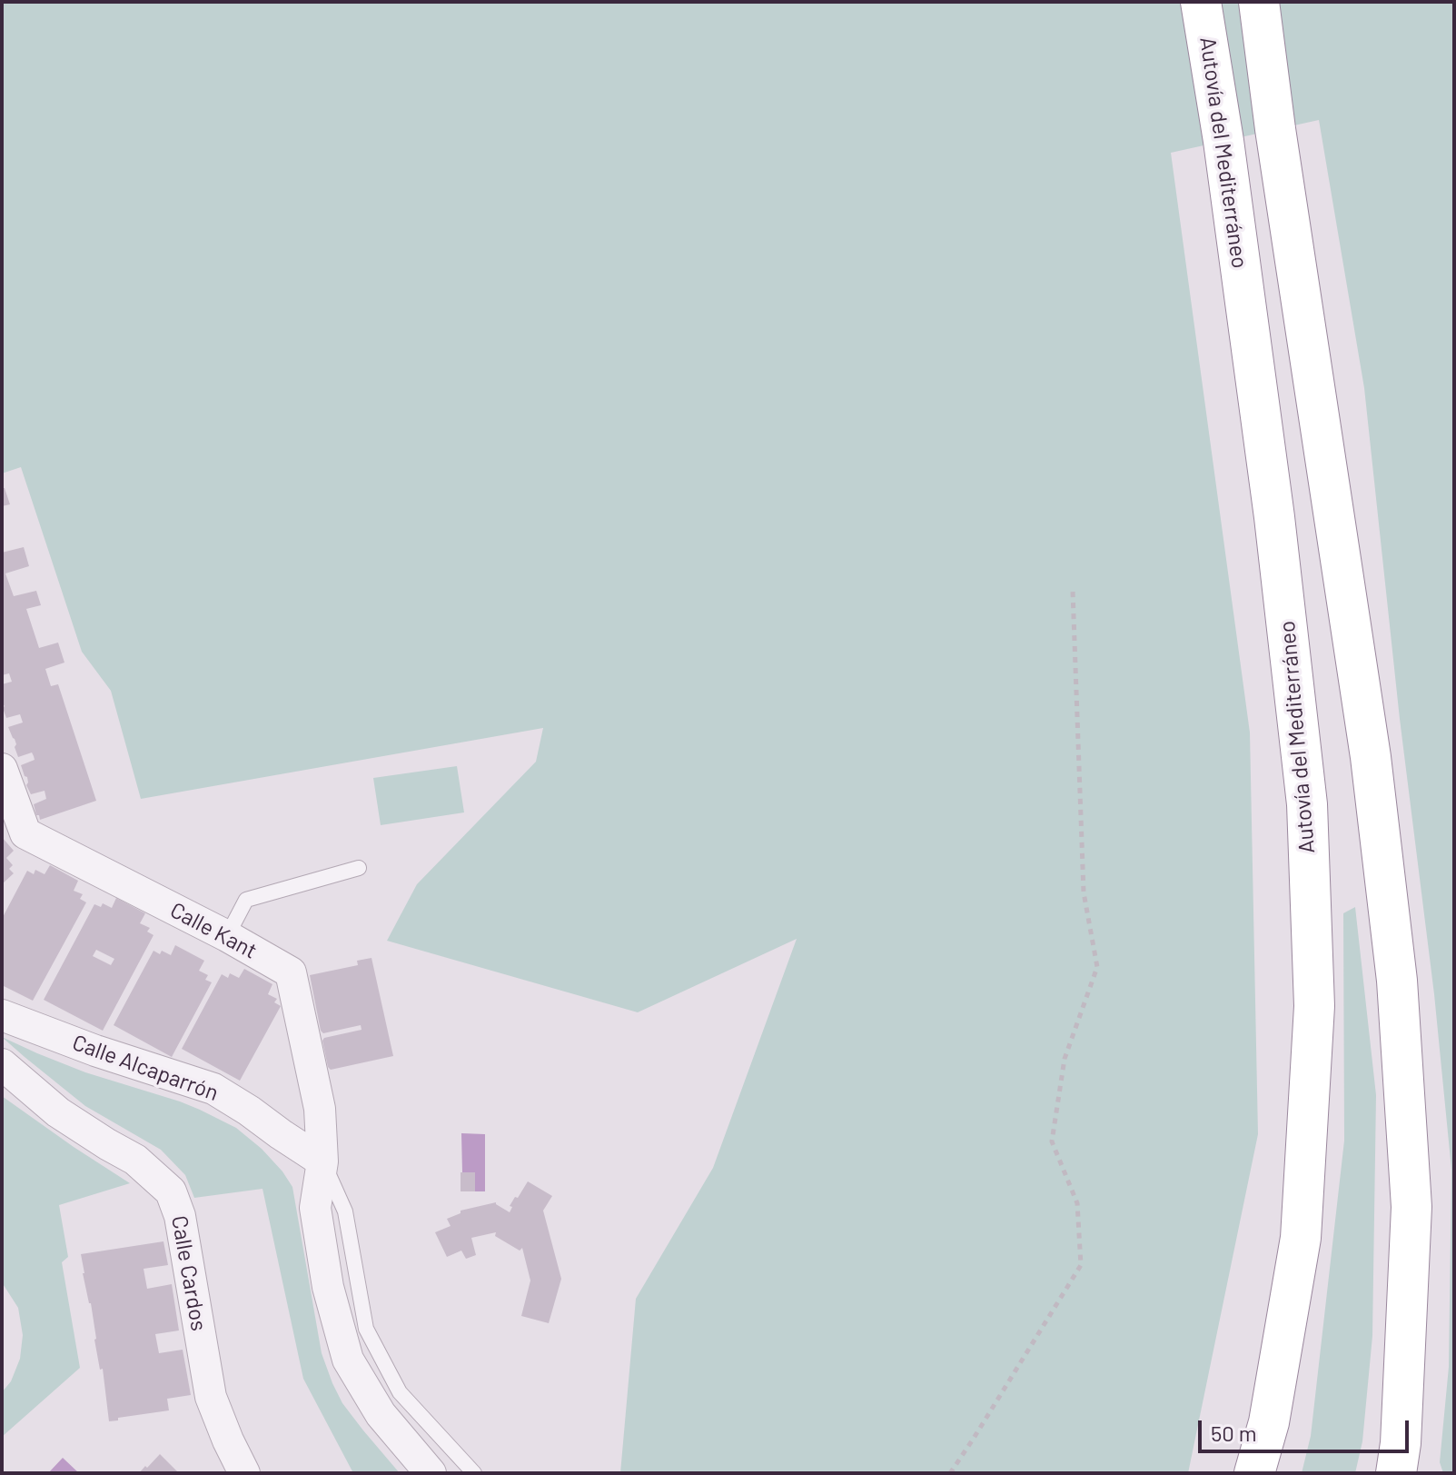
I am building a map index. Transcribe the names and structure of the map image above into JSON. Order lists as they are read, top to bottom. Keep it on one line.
{"streets":{"highway":["Autovía del Mediterráneo"],"street":["Calle Kant","Calle Alcaparrón","Calle Cardos"]},"crossings":[["Calle Kant","Calle Alcaparrón"]],"scale_bar":"50 m"}
